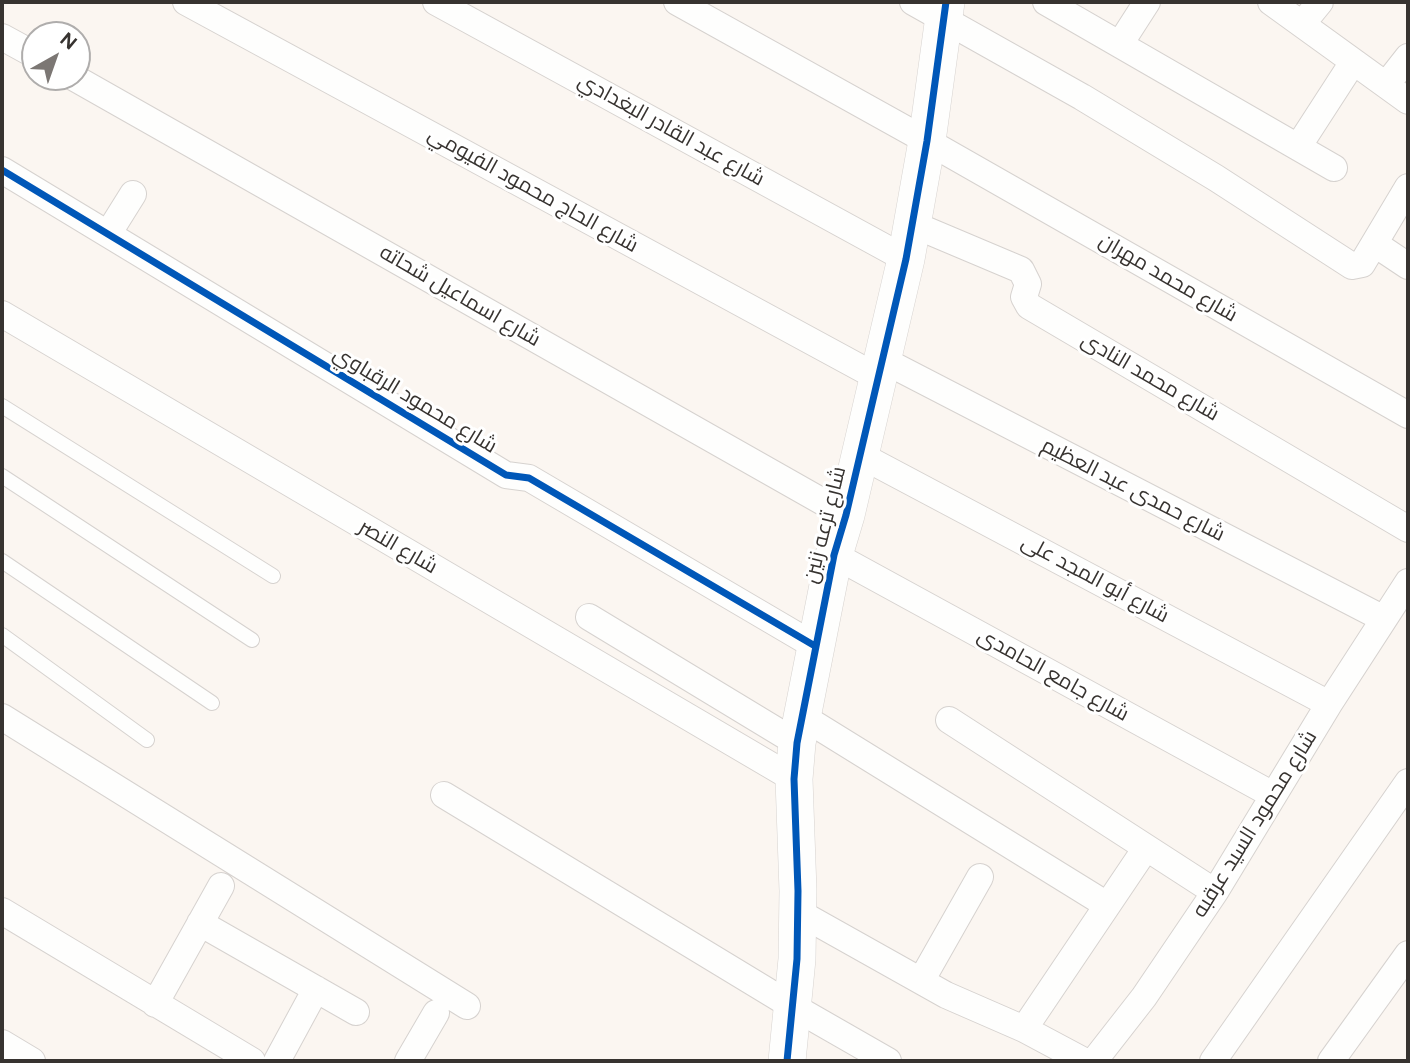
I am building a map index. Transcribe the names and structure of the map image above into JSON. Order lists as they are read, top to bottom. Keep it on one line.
{"streets":{"street":["شارع عبد القادر البغدادي","شارع الحاج محمود الفيومي","شارع محمد مهران","شارع اسماعيل شحاته","شارع محمد النادى","شارع محمود الرقباوي","شارع حمدى عبد العظيم","شارع ترعه زنين","شارع النصر","شارع أبو المجد على","شارع جامع الحامدى","شارع محمود السيد عرقبه"]},"crossings":[["شارع عبد القادر البغدادي","شارع محمد النادى"],["شارع عبد القادر البغدادي","شارع ترعه زنين"],["شارع الحاج محمود الفيومي","شارع حمدى عبد العظيم"],["شارع الحاج محمود الفيومي","شارع ترعه زنين"],["شارع محمد مهران","شارع ترعه زنين"],["شارع اسماعيل شحاته","شارع ترعه زنين"],["شارع محمد النادى","شارع ترعه زنين"],["شارع محمود الرقباوي","شارع ترعه زنين"],["شارع حمدى عبد العظيم","شارع ترعه زنين"],["شارع حمدى عبد العظيم","شارع محمود السيد عرقبه"],["شارع ترعه زنين","شارع النصر"],["شارع ترعه زنين","شارع أبو المجد على"],["شارع ترعه زنين","شارع جامع الحامدى"],["شارع أبو المجد على","شارع محمود السيد عرقبه"],["شارع جامع الحامدى","شارع محمود السيد عرقبه"]],"north":"top right"}
